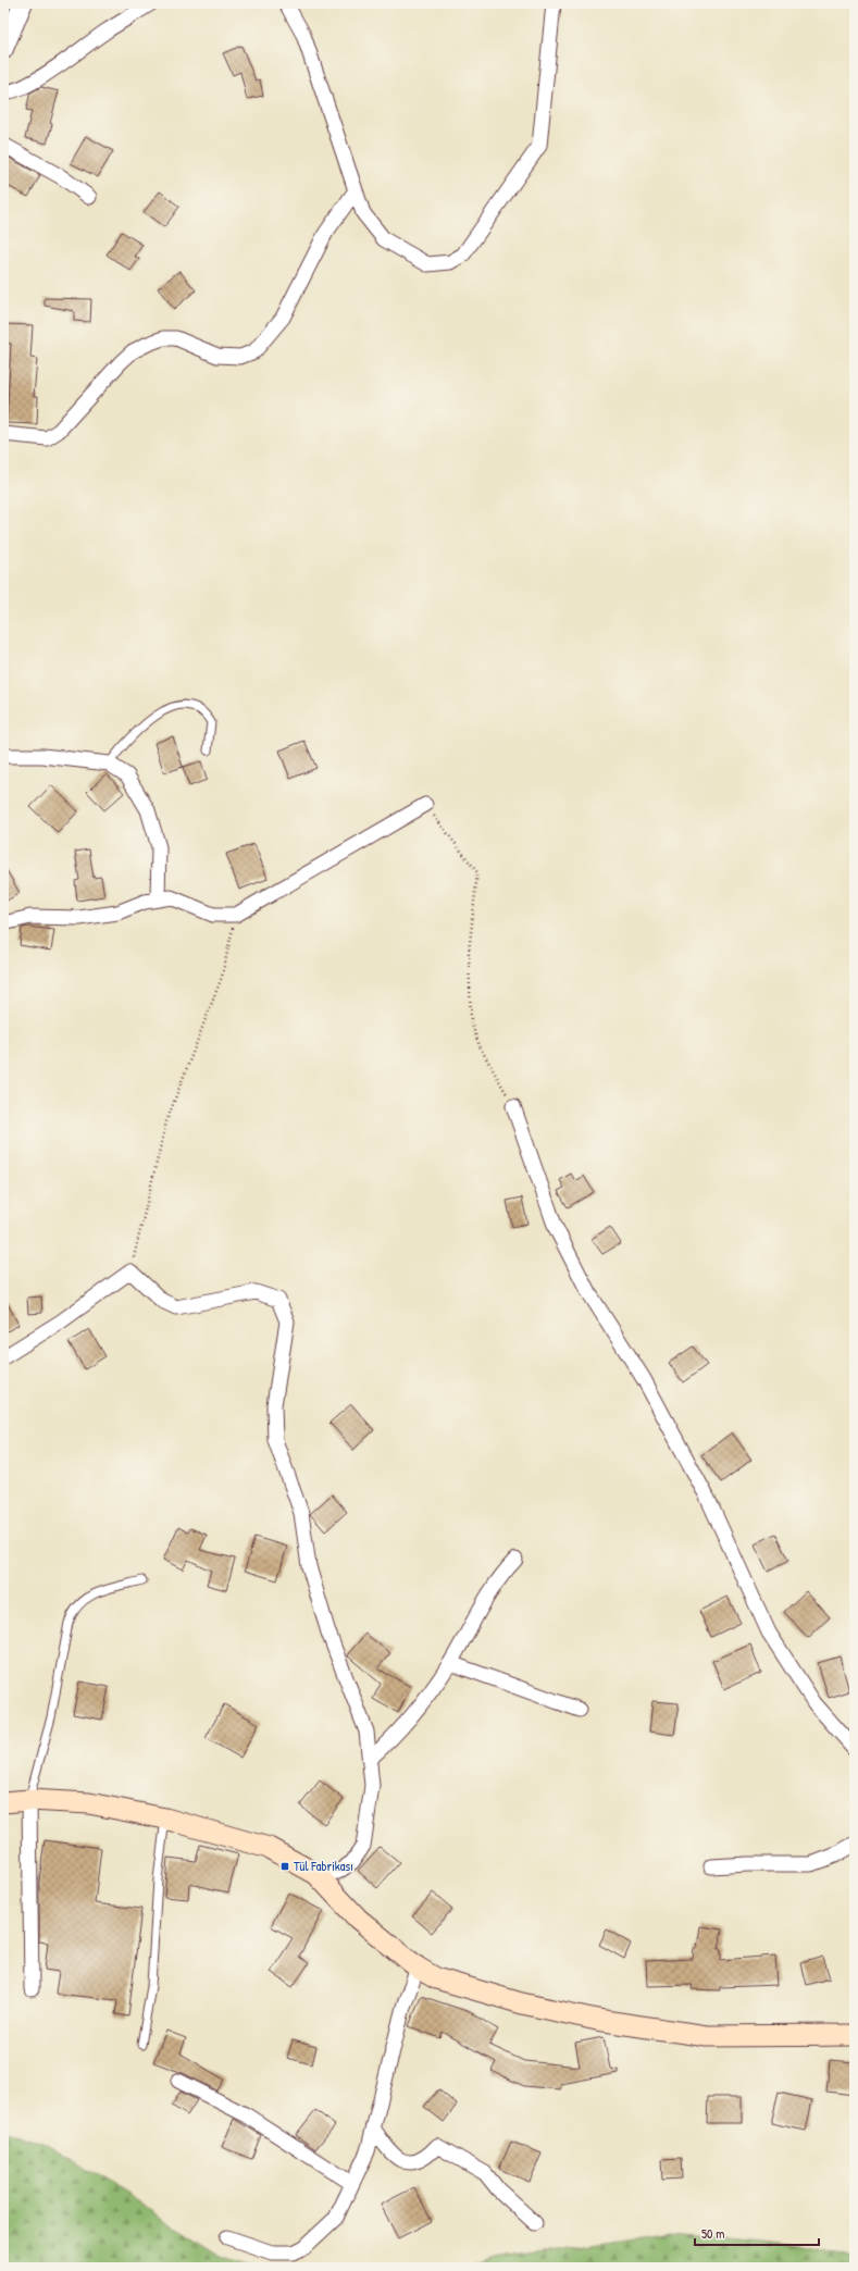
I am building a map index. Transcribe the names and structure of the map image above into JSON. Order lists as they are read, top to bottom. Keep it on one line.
{"places":{"transit":["Tül Fabrikası"]},"scale_bar":"50 m"}
